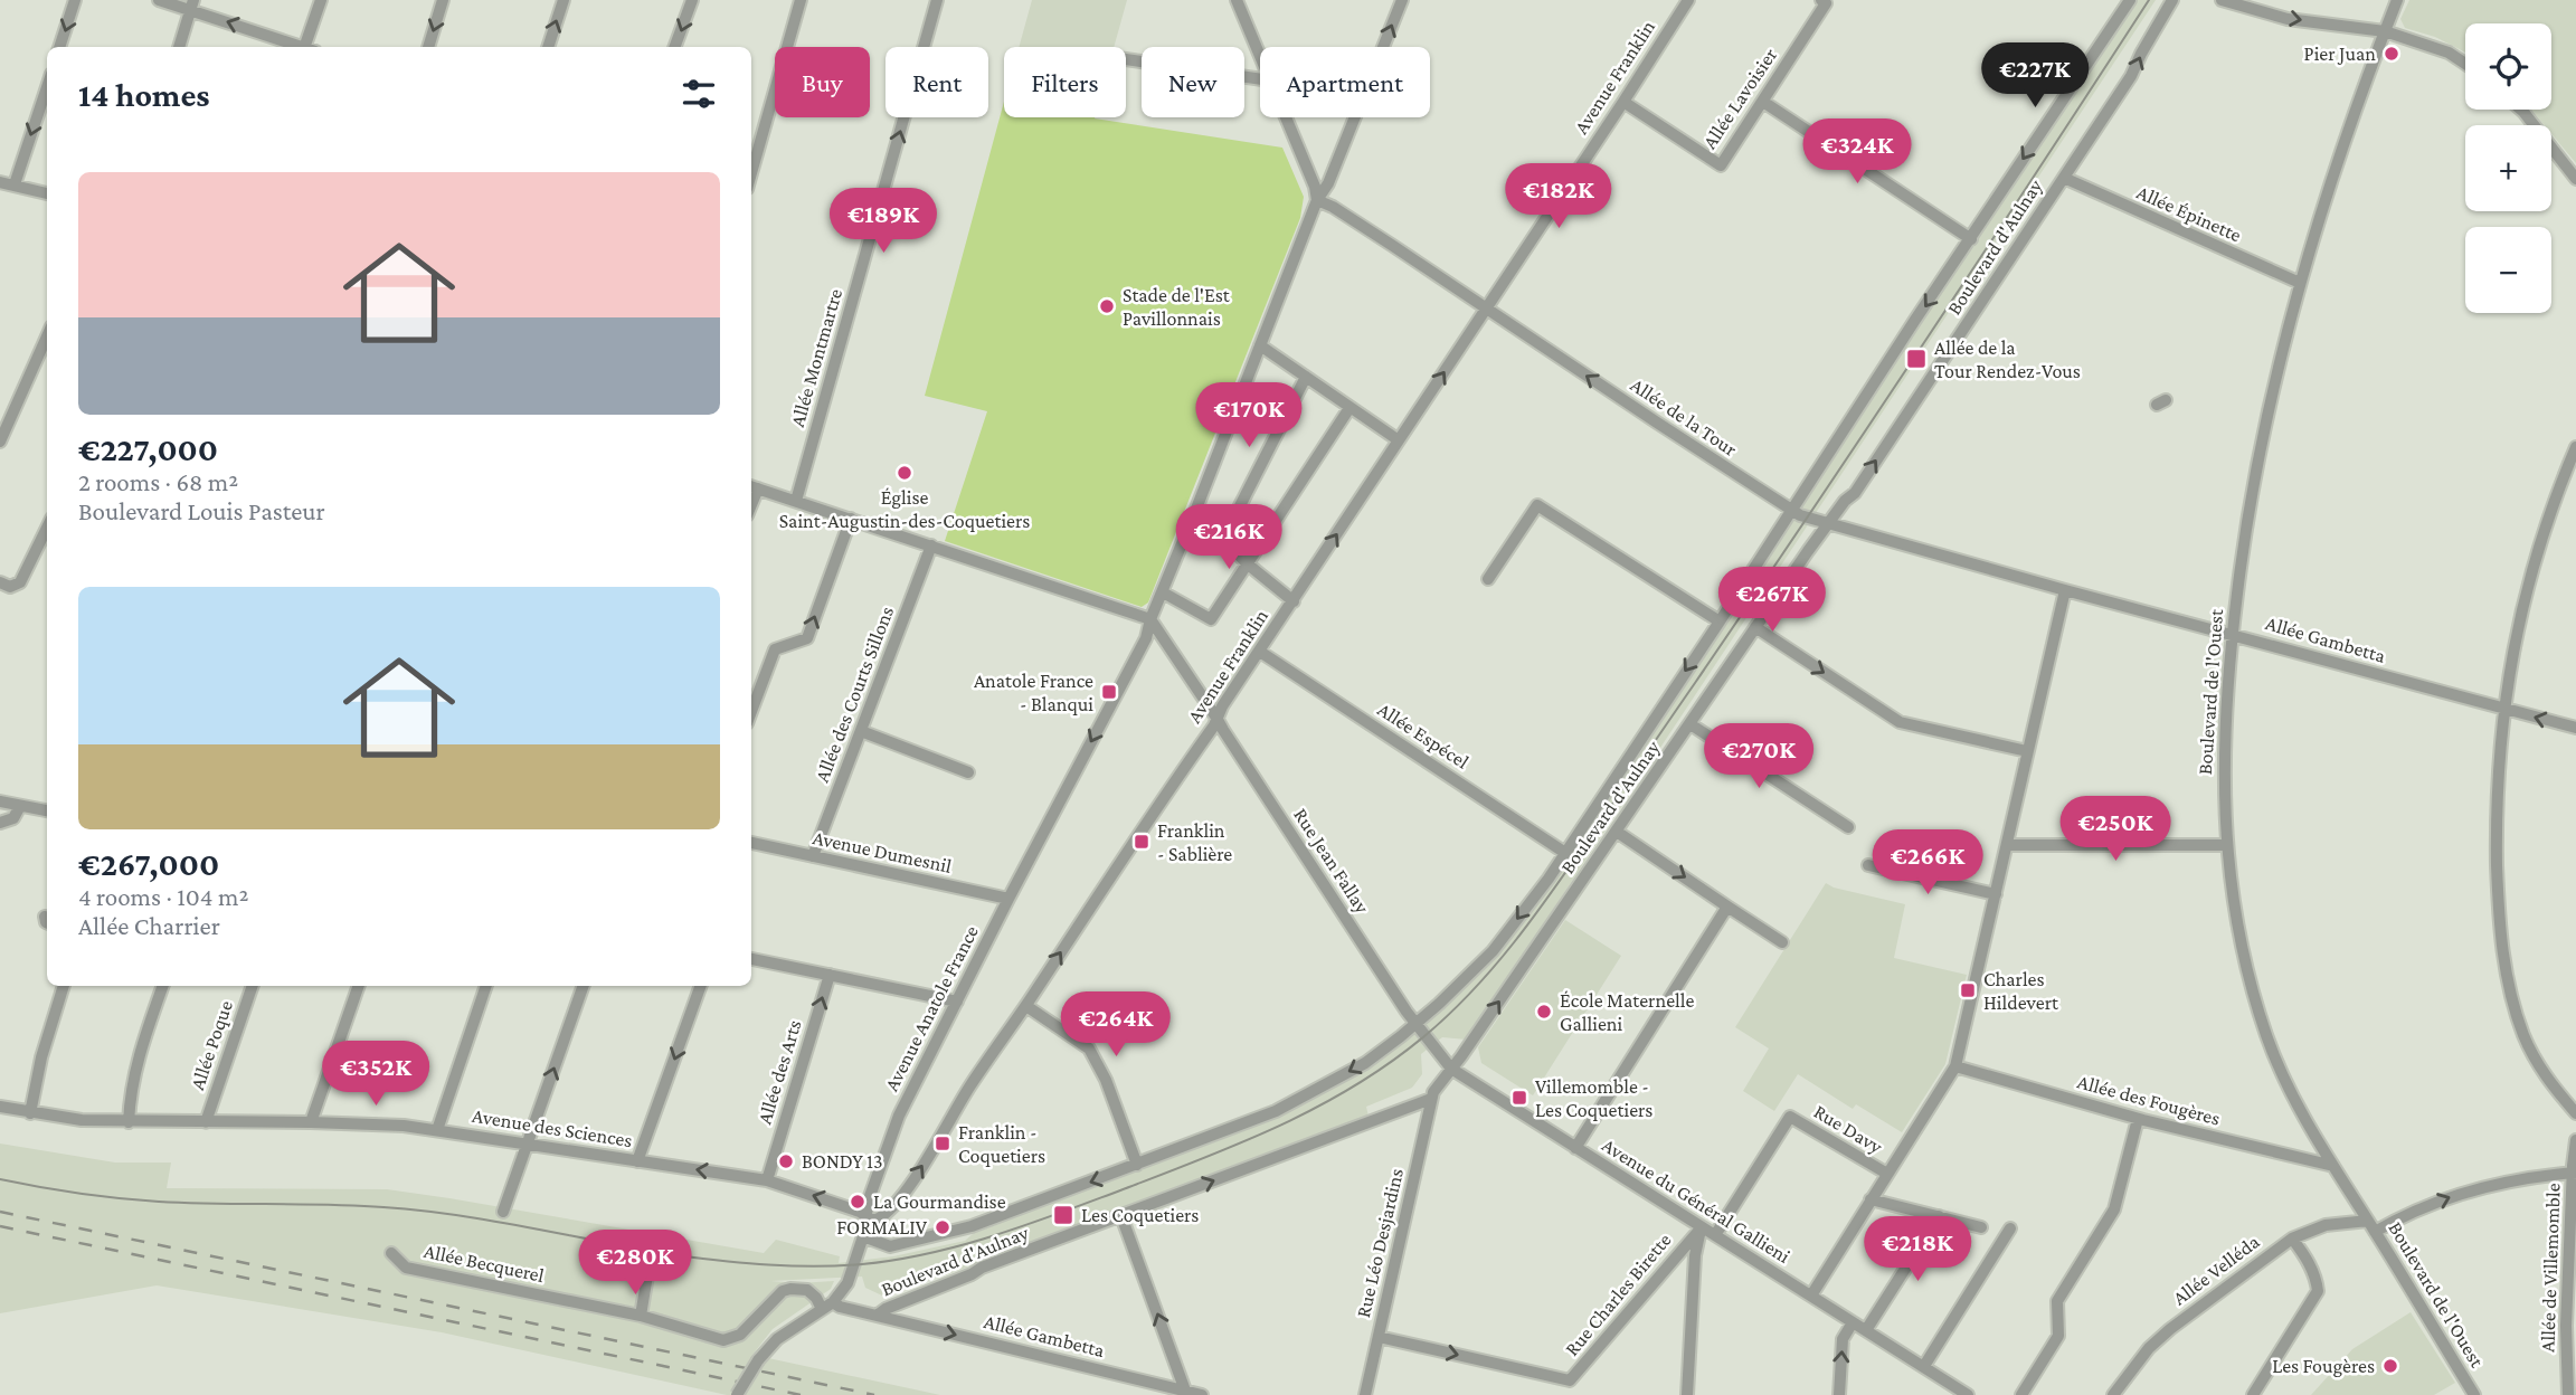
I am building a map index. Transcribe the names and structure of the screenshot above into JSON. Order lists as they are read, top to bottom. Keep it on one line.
{"streets":{"street":["Avenue Franklin","Allée Lavoisier","Allée Épinette","Boulevard d'Aulnay","Allée Montmartre","Allée de la Tour","Allée Gambetta","Boulevard de l'Ouest","Allée des Courts Sillons","Allée Espécel","Avenue Dumesnil","Rue Jean Fallay","Avenue Anatole France","Allée Poque","Allée des Arts","Allée des Fougères","Avenue des Sciences","Rue Davy","Avenue du Général Gallieni","Rue Léo Desjardins","Allée Becquerel","Allée de Villemomble","Allée Velléda","Rue Charles Birette"]},"crossings":[["Avenue Franklin","Allée Lavoisier"],["Avenue Franklin","Allée de la Tour"],["Avenue Franklin","Allée Espécel"],["Avenue Franklin","Rue Jean Fallay"],["Avenue Franklin","Avenue Anatole France"],["Avenue Franklin","Avenue des Sciences"],["Allée Épinette","Boulevard d'Aulnay"],["Allée Épinette","Boulevard de l'Ouest"],["Boulevard d'Aulnay","Allée de la Tour"],["Boulevard d'Aulnay","Allée Gambetta"],["Boulevard d'Aulnay","Allée Espécel"],["Boulevard d'Aulnay","Rue Jean Fallay"],["Boulevard d'Aulnay","Avenue Anatole France"],["Boulevard d'Aulnay","Avenue du Général Gallieni"],["Boulevard d'Aulnay","Rue Léo Desjardins"],["Boulevard d'Aulnay","Allée Becquerel"],["Allée de la Tour","Allée Gambetta"],["Allée de la Tour","Avenue Anatole France"],["Allée Gambetta","Boulevard de l'Ouest"],["Boulevard de l'Ouest","Allée des Fougères"],["Boulevard de l'Ouest","Allée Velléda"],["Allée des Courts Sillons","Avenue Dumesnil"],["Avenue Dumesnil","Avenue Anatole France"],["Rue Jean Fallay","Avenue Anatole France"],["Rue Jean Fallay","Avenue du Général Gallieni"],["Avenue Anatole France","Avenue des Sciences"],["Avenue Anatole France","Allée Becquerel"],["Allée Poque","Avenue des Sciences"],["Allée des Arts","Avenue des Sciences"],["Rue Davy","Avenue du Général Gallieni"],["Avenue du Général Gallieni","Rue Charles Birette"],["Rue Léo Desjardins","Rue Charles Birette"]],"one_way":["Allée Montmartre","Allée de la Tour","Allée des Arts","Rue Charles Birette"],"places":{"other":["Pier Juan","Stade de l'Est Pavillonnais","Église Saint-Augustin-des-Coquetiers","École Maternelle Gallieni","BONDY 13","La Gourmandise","FORMALIV","Les Fougères"],"transit":["Allée de la Tour Rendez-Vous","Anatole France - Blanqui","Franklin - Sablière","Charles Hildevert","Villemomble - Les Coquetiers","Franklin - Coquetiers","Les Coquetiers"]},"page":{"map_buttons":["+","−"],"price":["€227K","€324K","€182K","€189K","€170K","€216K","€267K","€270K","€250K","€266K","€264K","€352K","€218K","€280K"],"chip":["Buy","Rent","Filters","New","Apartment"],"heading":"14 homes","list":[{"name":"€227,000","note":"2 rooms · 68 m² · Boulevard Louis Pasteur"},{"name":"€267,000","note":"4 rooms · 104 m² · Allée Charrier"}]}}
